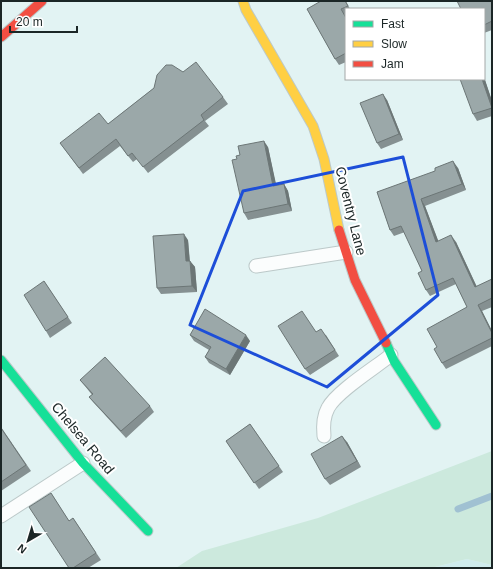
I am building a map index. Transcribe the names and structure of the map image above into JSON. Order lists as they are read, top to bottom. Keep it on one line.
{"streets":{"street":["Coventry Lane","Chelsea Road"]},"legend":["Fast","Slow","Jam"],"scale_bar":"20 m","north":"bottom left"}
